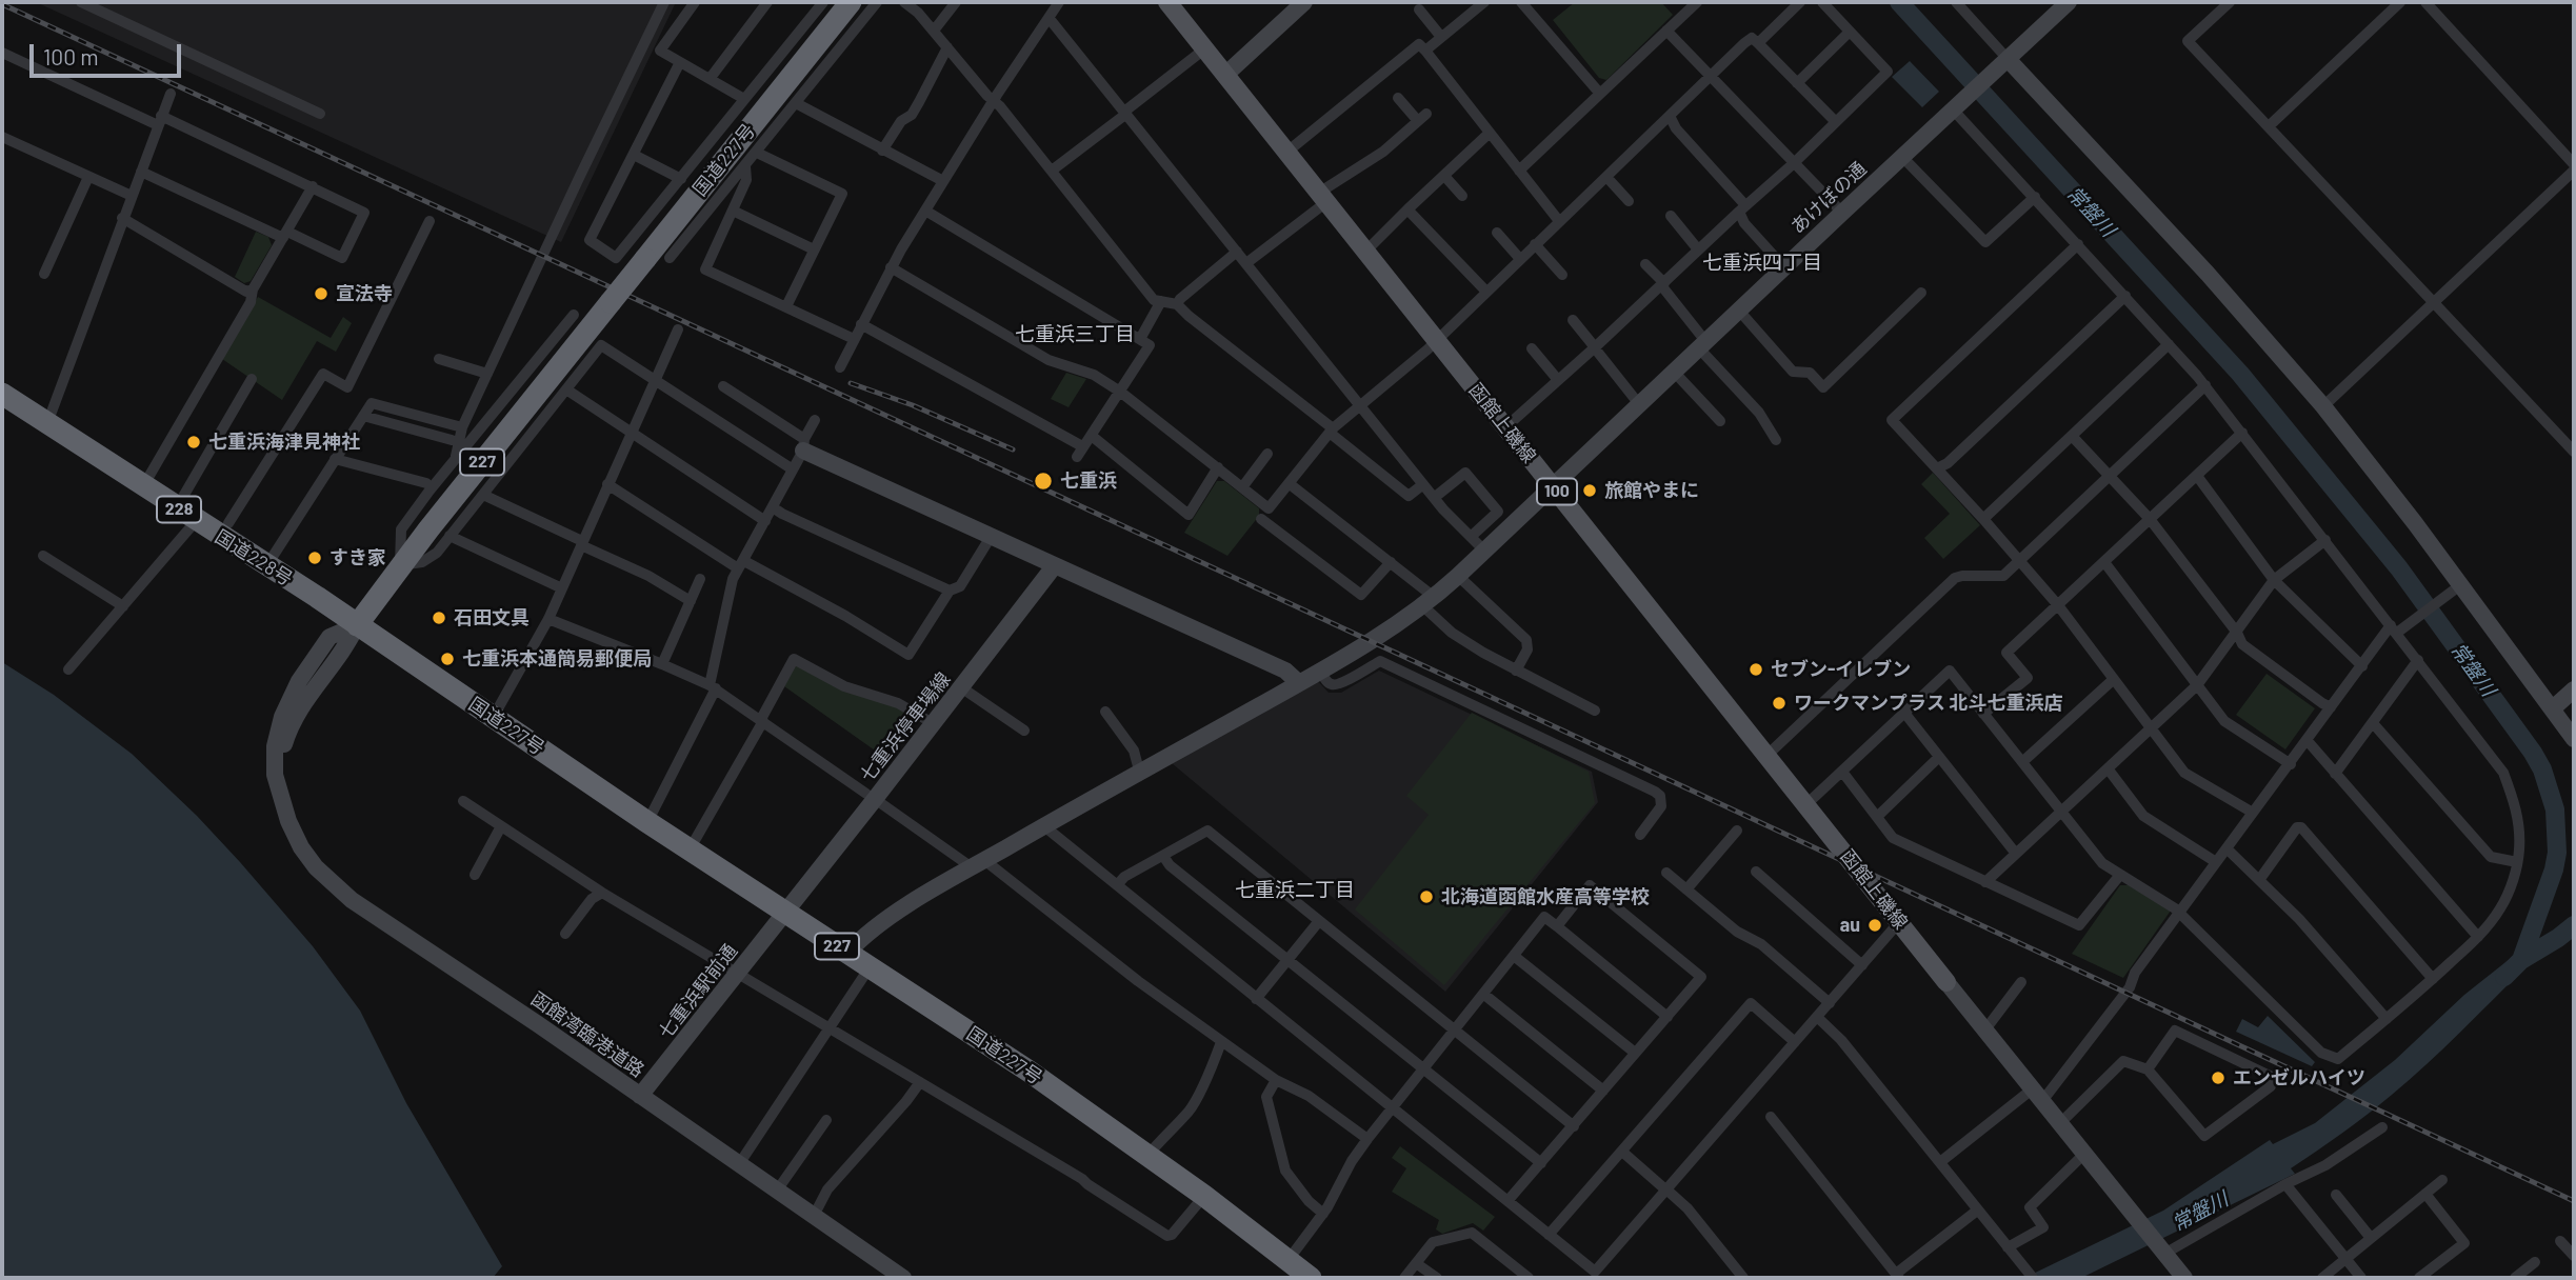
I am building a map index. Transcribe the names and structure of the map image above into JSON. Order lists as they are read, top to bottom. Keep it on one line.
{"streets":{"highway":["国道227号","227","228","国道228号"],"main road":["函館上磯線","100"],"street":["あけぼの通","七重浜停車場線","七重浜駅前通","函館湾臨港道路"]},"crossings":[["国道227号","あけぼの通"],["国道227号","国道228号"],["国道227号","七重浜停車場線"],["国道227号","七重浜駅前通"],["国道227号","函館湾臨港道路"],["あけぼの通","函館上磯線"],["国道228号","函館湾臨港道路"],["七重浜停車場線","七重浜駅前通"],["七重浜駅前通","函館湾臨港道路"]],"districts":["七重浜四丁目","七重浜三丁目","七重浜二丁目"],"water":["常盤川"],"places":["宣法寺","七重浜海津見神社","七重浜","旅館やまに","すき家","石田文具","七重浜本通簡易郵便局","セブン-イレブン","ワークマンプラス 北斗七重浜店","北海道函館水産高等学校","au","エンゼルハイツ"],"scale_bar":"100 m"}
